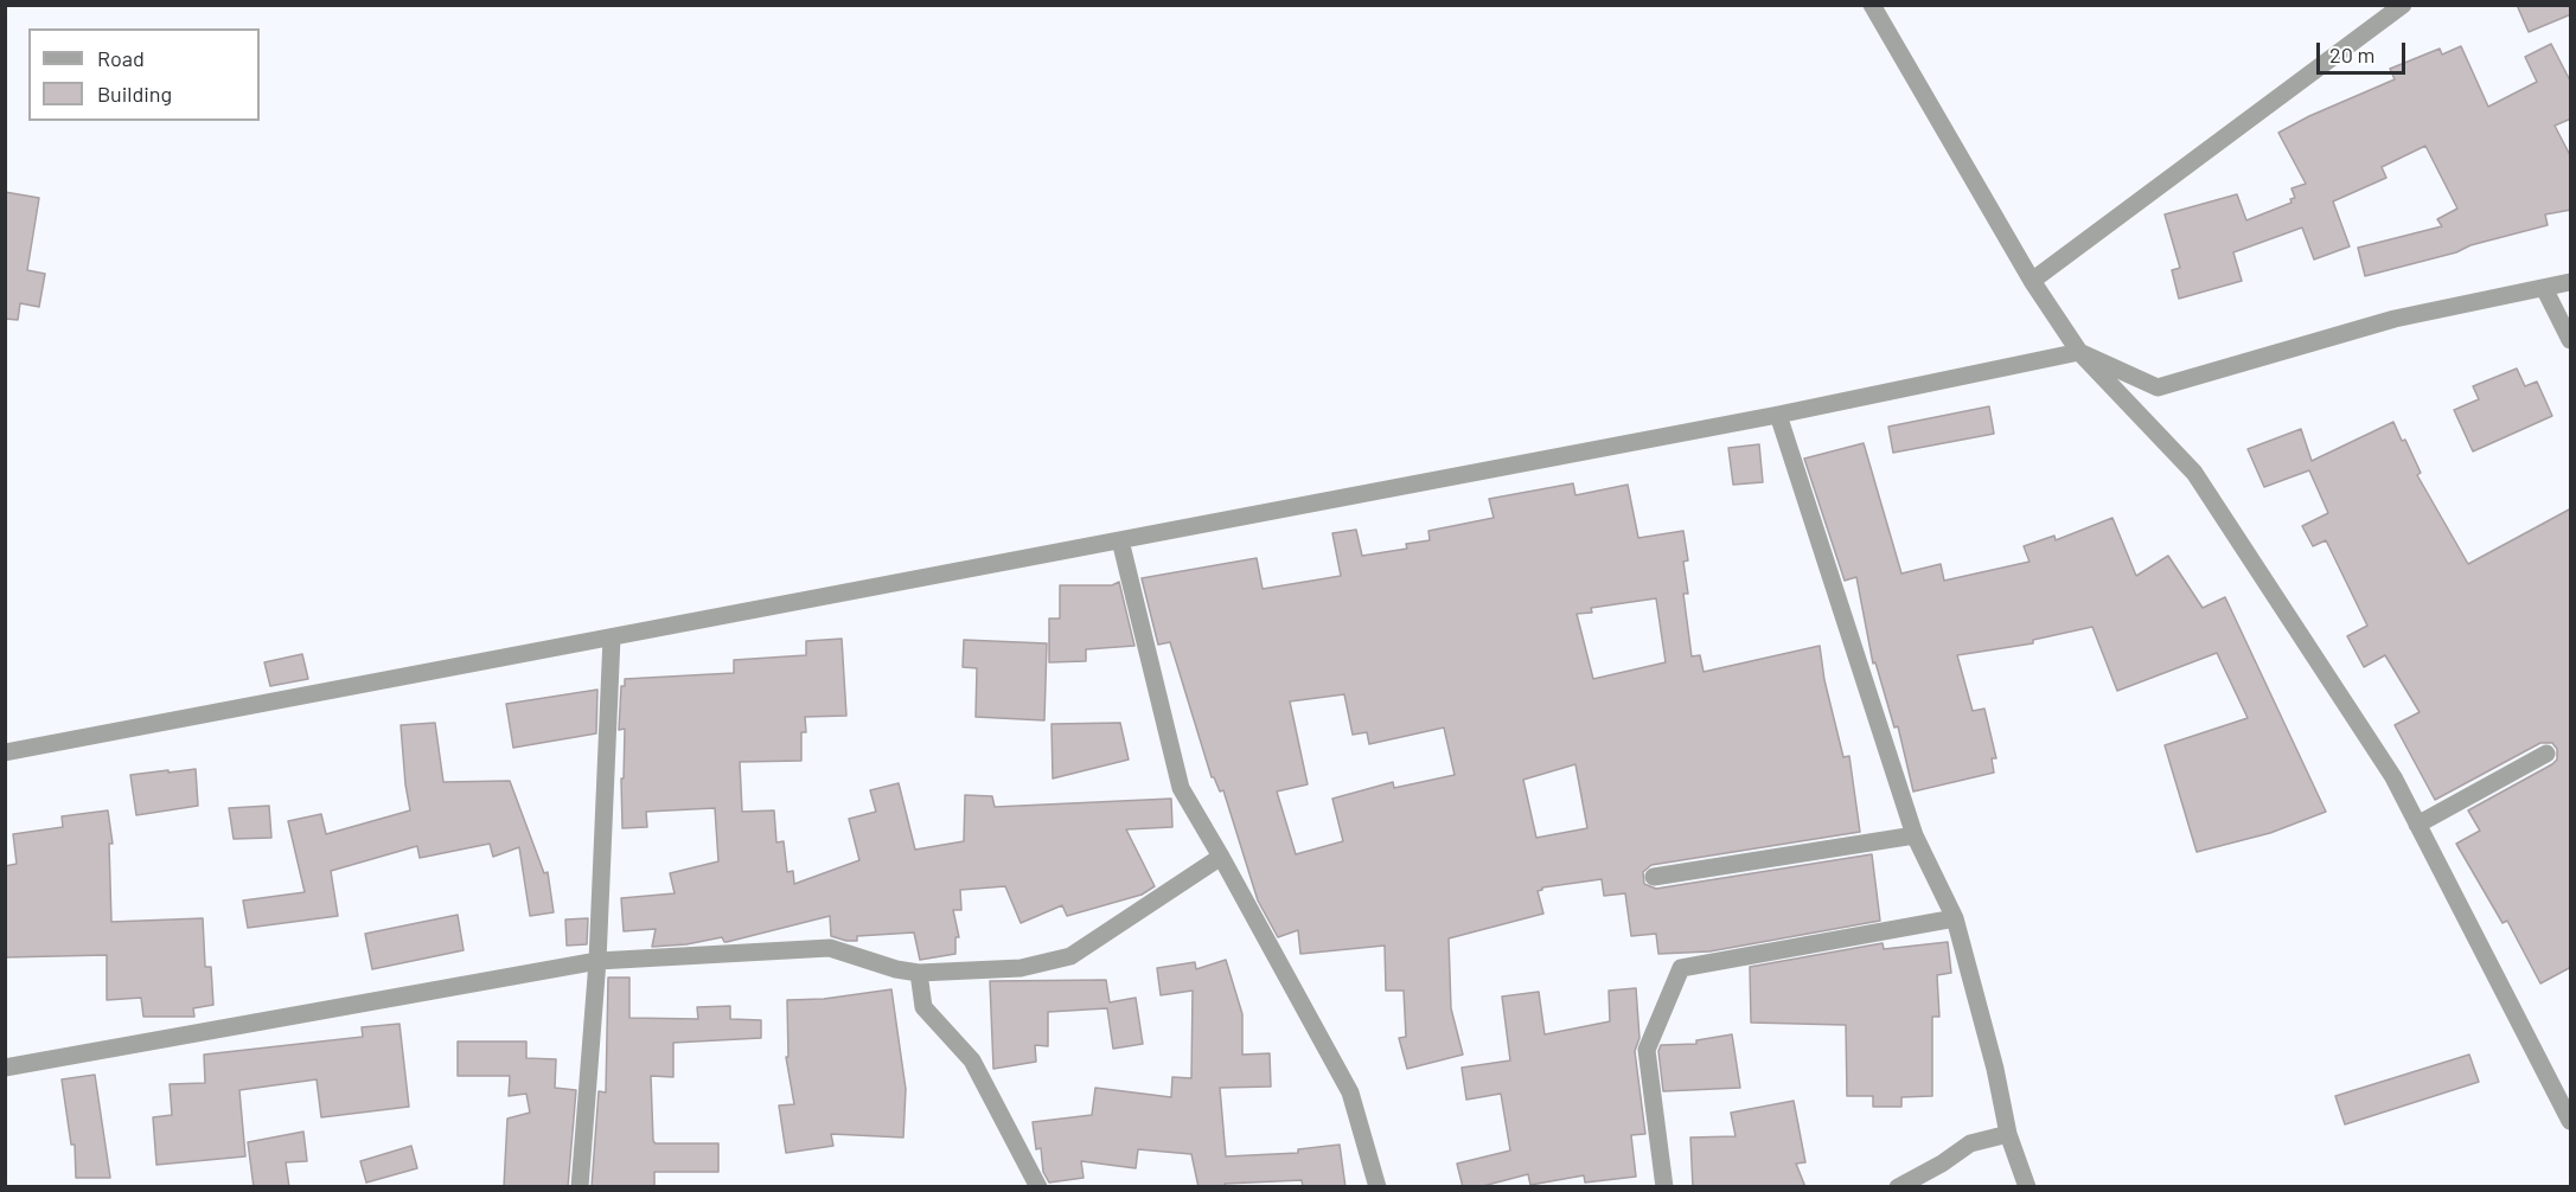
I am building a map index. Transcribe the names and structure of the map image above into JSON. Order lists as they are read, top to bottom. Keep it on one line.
{"legend":["Road","Building"],"scale_bar":"20 m"}
